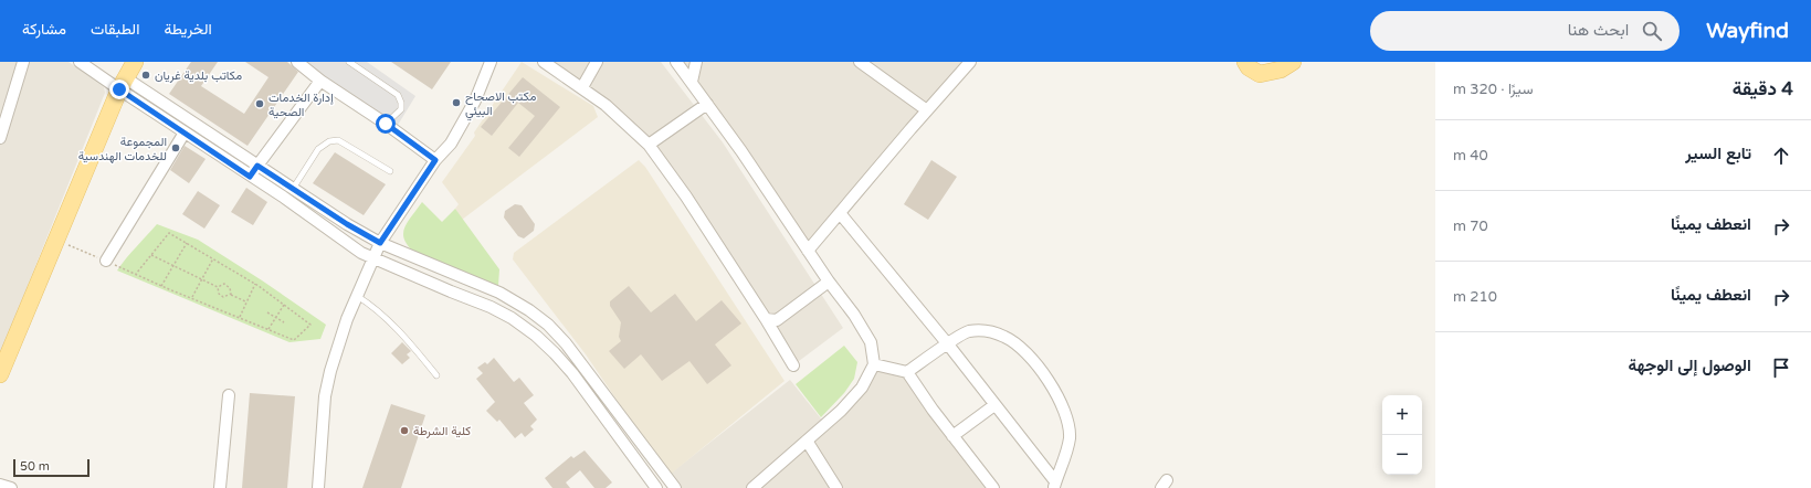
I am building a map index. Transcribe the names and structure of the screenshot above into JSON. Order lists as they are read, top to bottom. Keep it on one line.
{"places":["مكاتب بلدية غريان","مكتب الاصحاح البيئي","إدارة الخدمات الصحية","المجموعة للخدمات الهندسية","كلية الشرطة"],"scale_bar":"50 m","page":{"header":"Wayfind","search":"ابحث هنا","nav":["الخريطة","الطبقات","مشاركة"],"heading":["4 دقيقة","سيرًا · 320 m"],"list":[["تابع السير","40 m"],["انعطف يمينًا","70 m"],["انعطف يمينًا","210 m"],"الوصول إلى الوجهة"],"map_buttons":["+","−"],"scale":"50 m"}}
